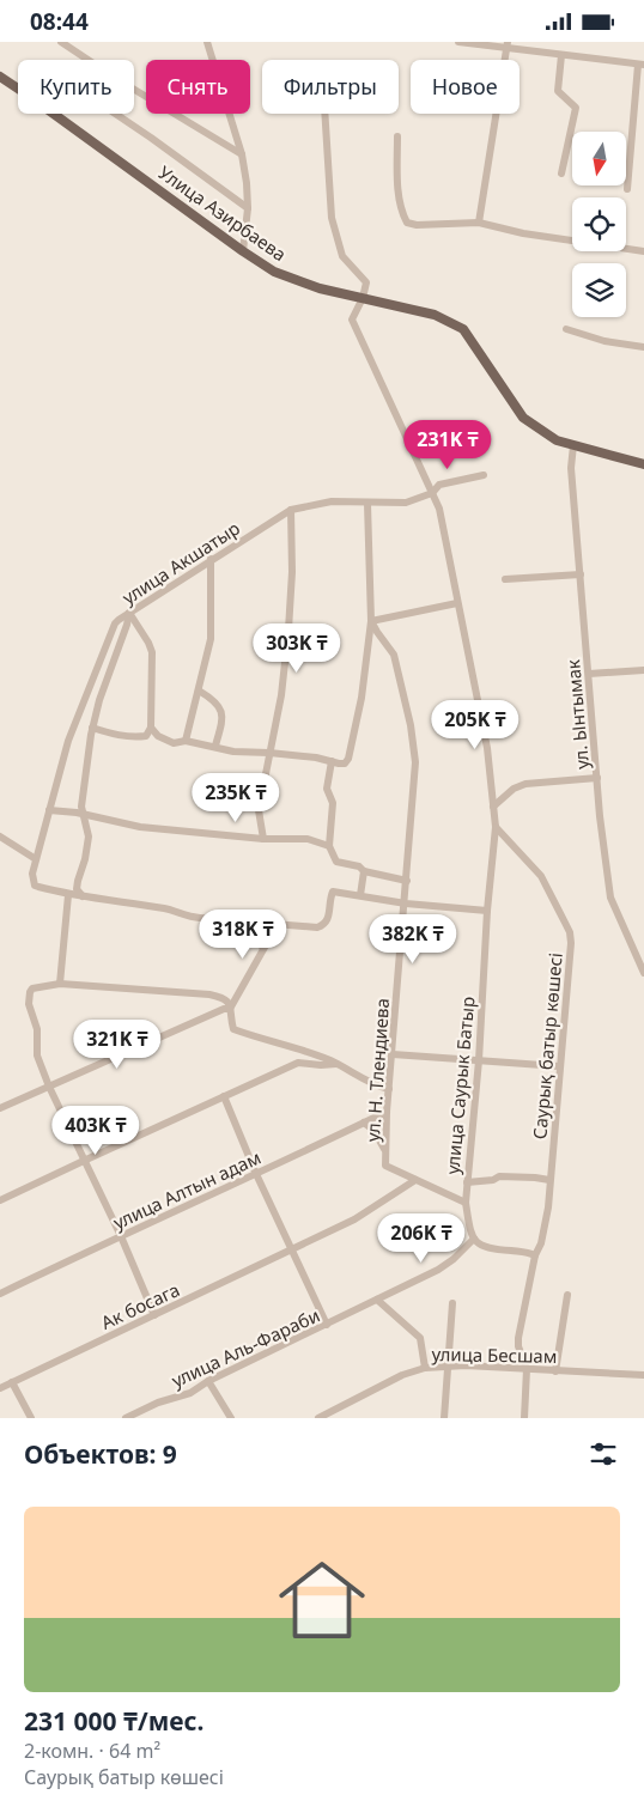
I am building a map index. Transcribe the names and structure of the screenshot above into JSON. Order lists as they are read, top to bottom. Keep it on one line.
{"streets":{"main road":["Улица Азирбаева"],"street":["улица Акшатыр","ул. Ынтымак","Саурық батыр көшесі","ул. Н. Тлендиева","улица Саурык Батыр","улица Алтын адам","Ак босага","улица Аль-Фараби","улица Бесшам"]},"crossings":[["Улица Азирбаева","ул. Ынтымак"],["Саурық батыр көшесі","улица Саурык Батыр"],["Саурық батыр көшесі","улица Бесшам"],["ул. Н. Тлендиева","улица Алтын адам"],["ул. Н. Тлендиева","Ак босага"],["улица Саурык Батыр","улица Аль-Фараби"]],"north":"bottom","page":{"status":"08:44","chip":["Купить","Снять","Фильтры","Новое"],"price":["231K ₸","303K ₸","205K ₸","235K ₸","318K ₸","382K ₸","321K ₸","403K ₸","206K ₸"],"heading":"Объектов: 9","list":[{"name":"231 000 ₸/мес.","note":"2-комн. · 64 m² · Саурық батыр көшесі"}]}}
